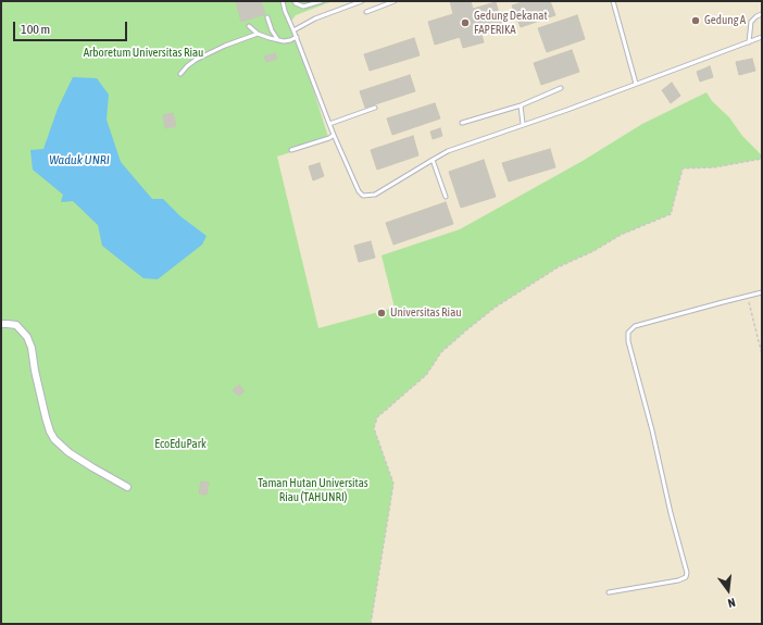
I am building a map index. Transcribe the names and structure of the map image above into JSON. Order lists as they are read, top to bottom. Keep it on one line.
{"water":["Waduk UNRI"],"parks":["Arboretum Universitas Riau","EcoEduPark","Taman Hutan Universitas Riau (TAHUNRI)"],"places":["Gedung A","Gedung Dekanat FAPERIKA","Universitas Riau"],"scale_bar":"100 m","north":"bottom"}
